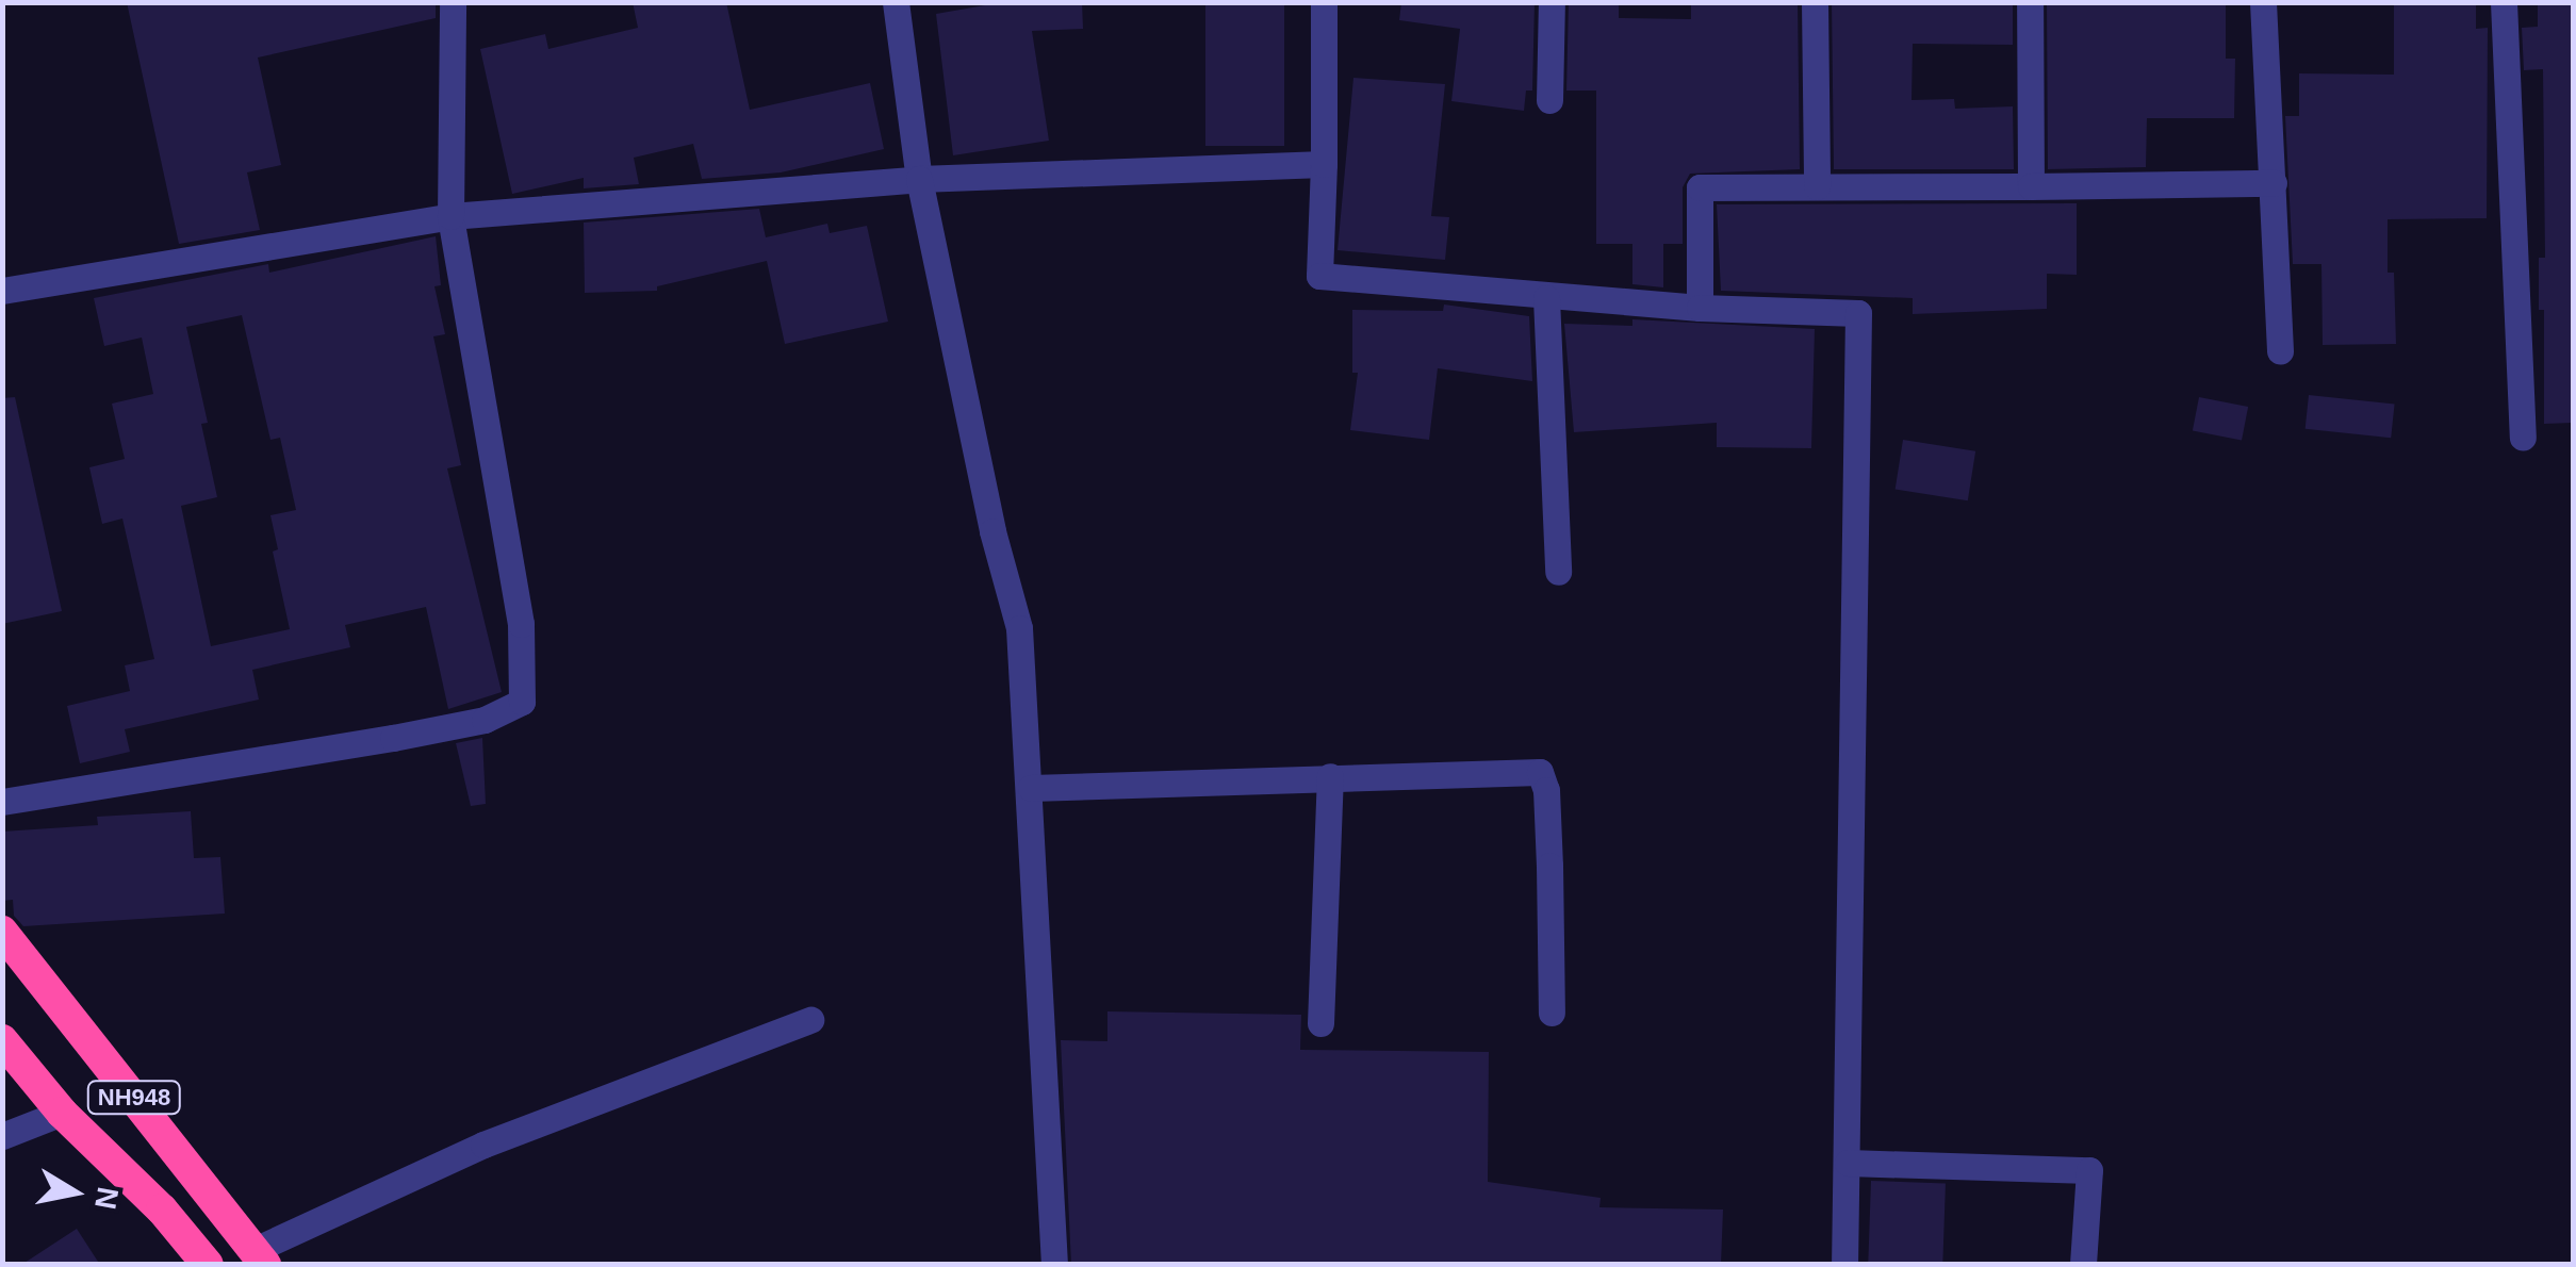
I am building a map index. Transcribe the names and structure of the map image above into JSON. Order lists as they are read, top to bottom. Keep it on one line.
{"streets":{"highway":["NH948"]},"north":"right"}
